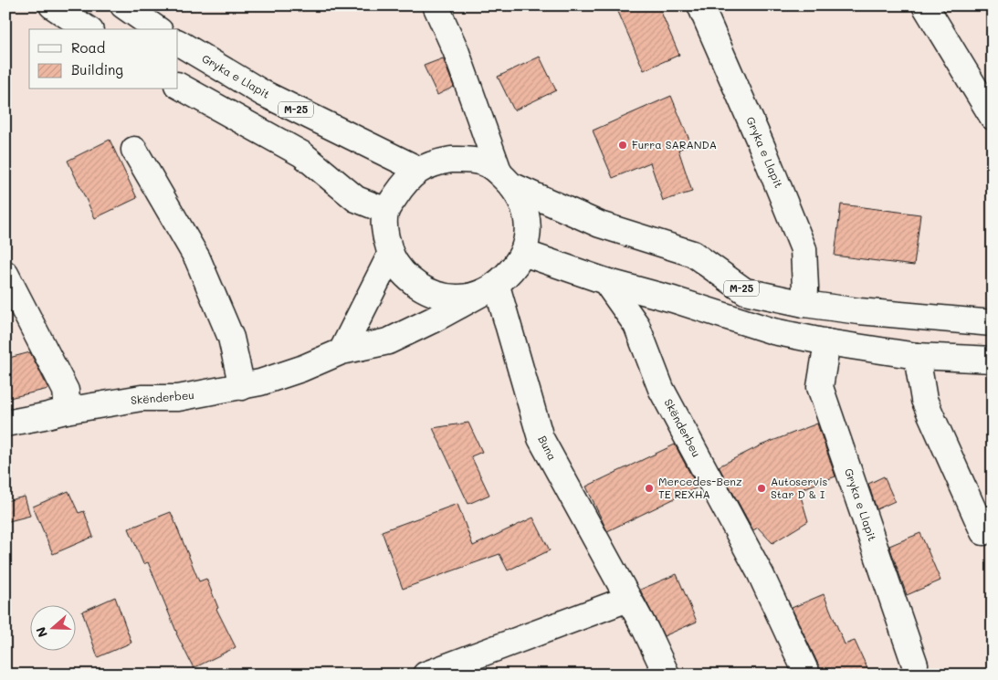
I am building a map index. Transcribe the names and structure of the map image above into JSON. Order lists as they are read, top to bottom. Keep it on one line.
{"streets":{"main road":["Gryka e Llapit","M-25","Skënderbeu","Buna"]},"crossings":[["Gryka e Llapit","M-25"],["Gryka e Llapit","Skënderbeu"],["Gryka e Llapit","Buna"],["M-25","Skënderbeu"],["M-25","Buna"],["Skënderbeu","Buna"]],"places":["Furra SARANDA","Mercedes-Benz TE REXHA","Autoservis Star D & I"],"legend":["Road","Building"],"north":"left"}
